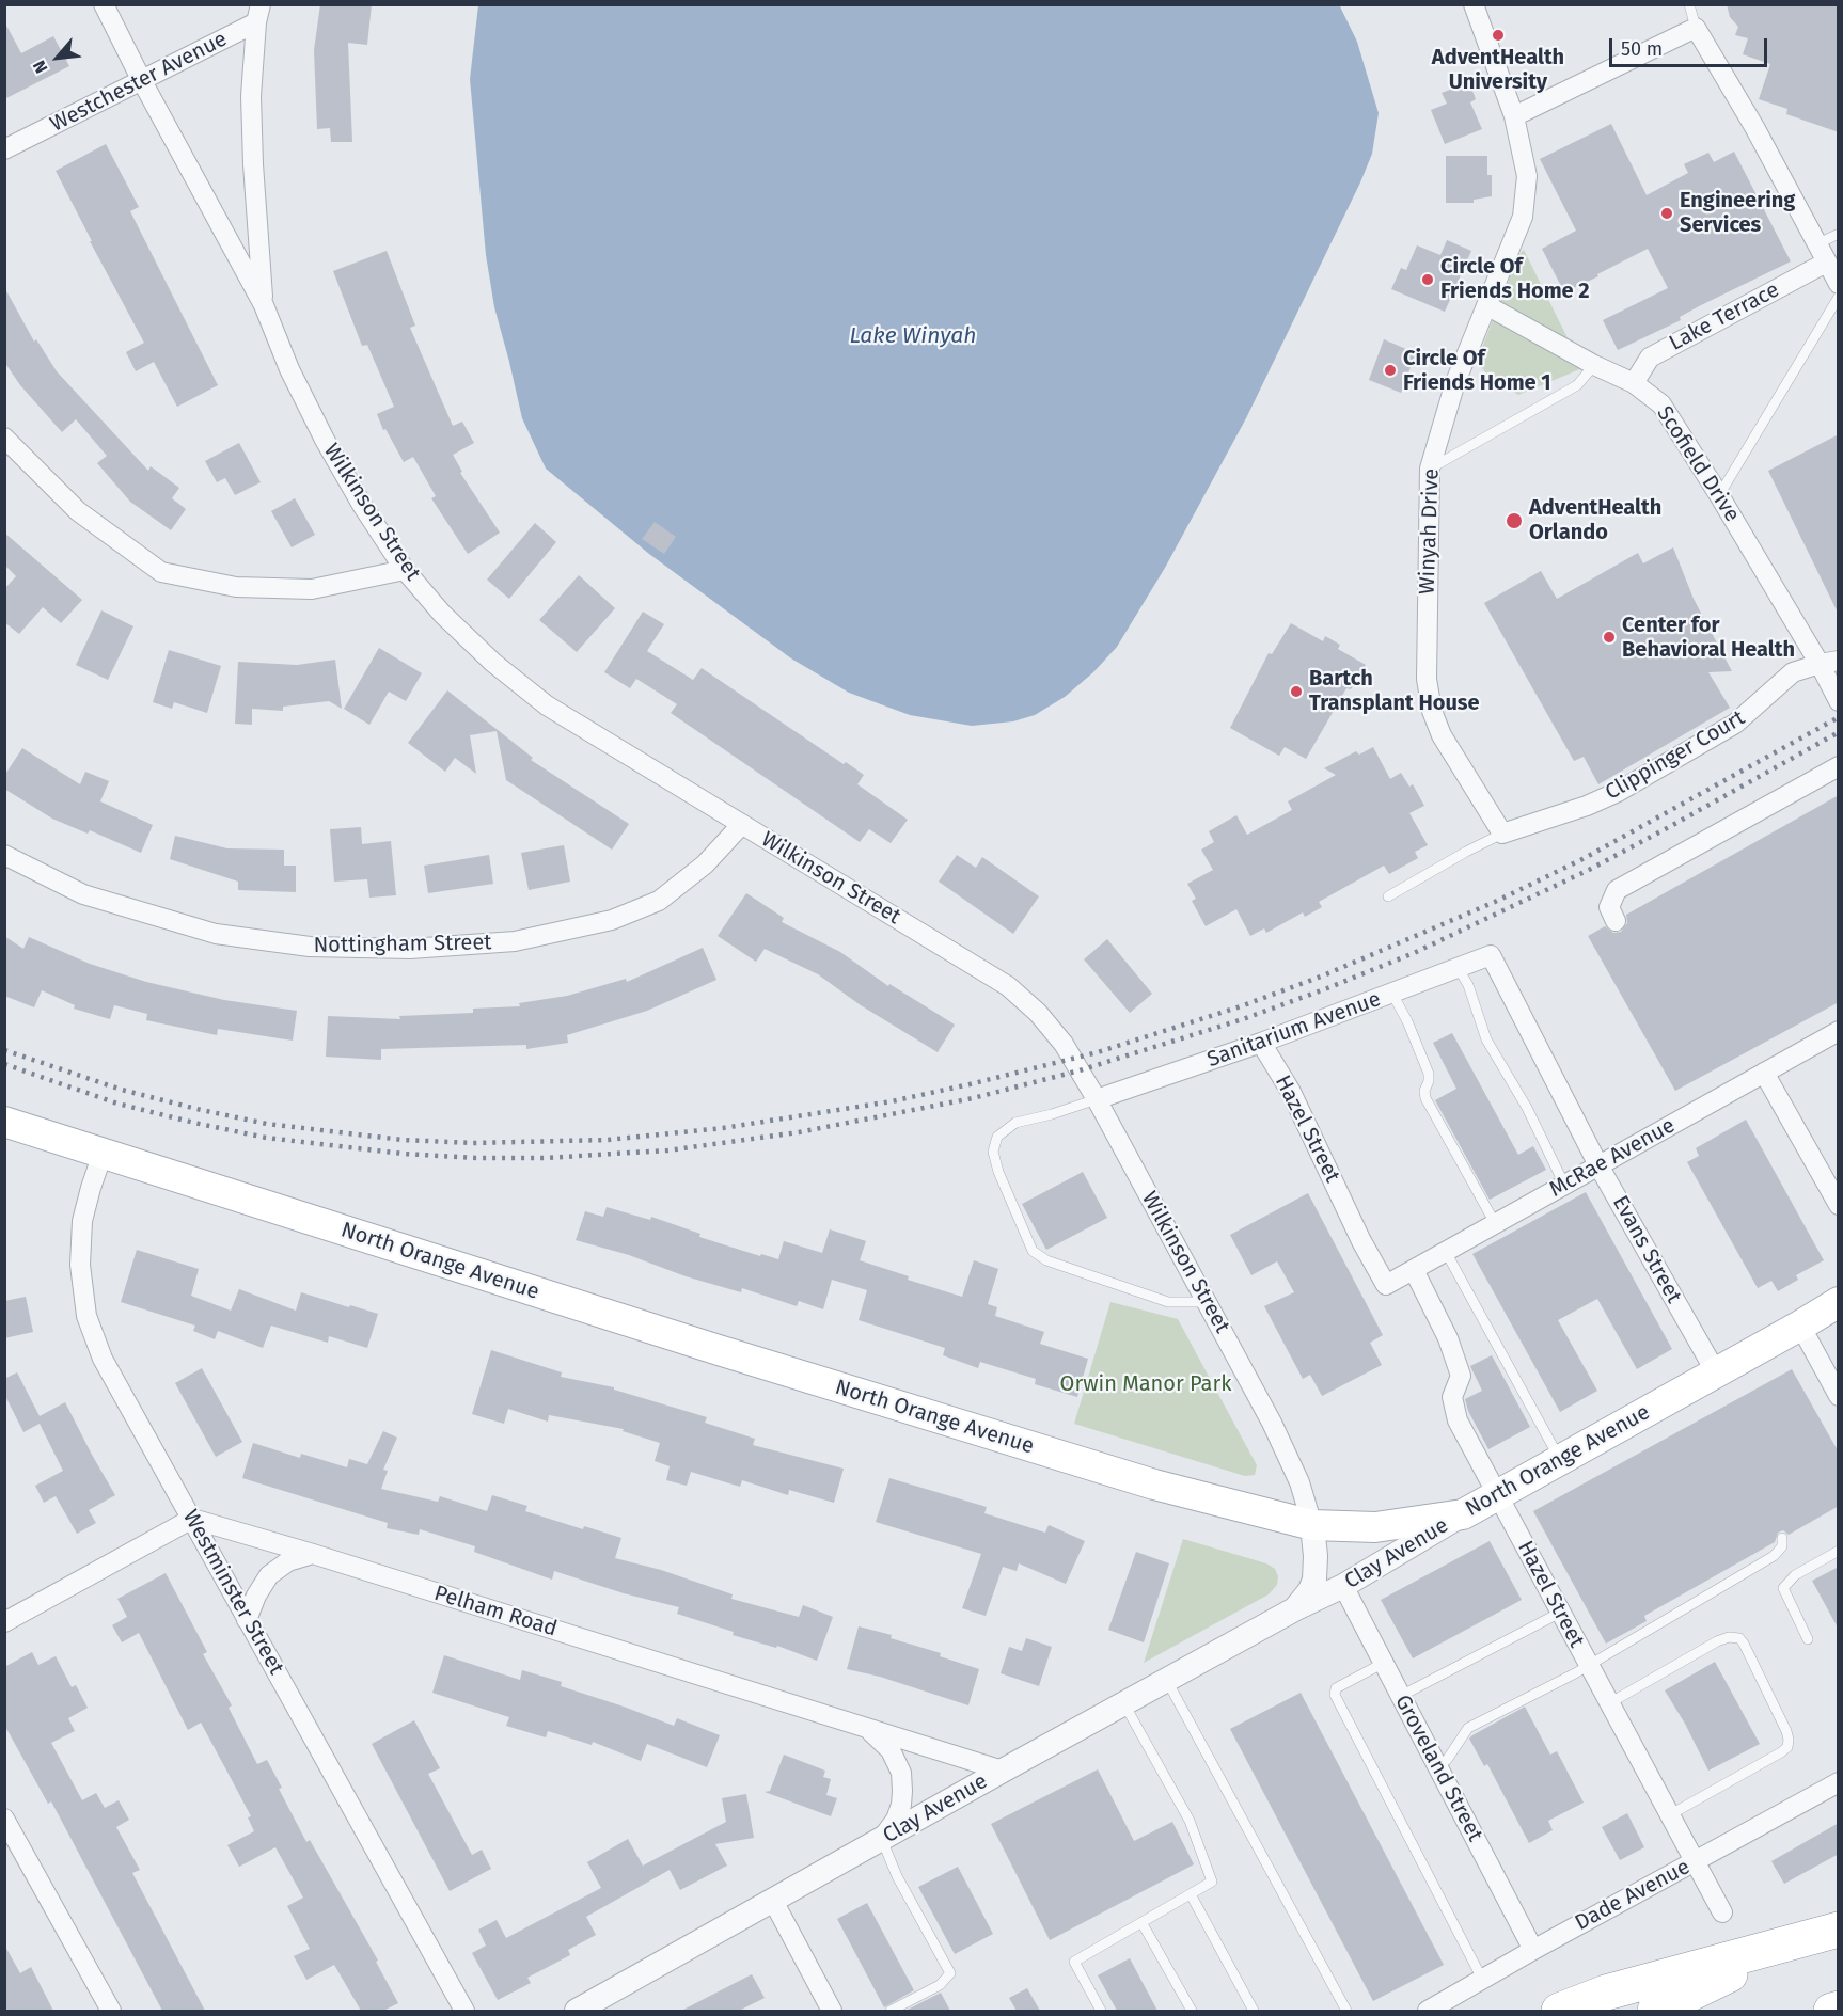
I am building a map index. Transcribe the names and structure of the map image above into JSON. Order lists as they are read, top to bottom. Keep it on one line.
{"streets":{"main road":["North Orange Avenue"],"street":["Westchester Avenue","Lake Terrace","Scofield Drive","Wilkinson Street","Winyah Drive","Clippinger Court","Nottingham Street","Sanitarium Avenue","Hazel Street","McRae Avenue","Evans Street","Clay Avenue","Westminster Street","Pelham Road","Groveland Street","Dade Avenue"]},"crossings":[["Westchester Avenue","Wilkinson Street"],["Lake Terrace","Scofield Drive"],["Scofield Drive","Winyah Drive"],["Scofield Drive","Clippinger Court"],["Wilkinson Street","Nottingham Street"],["Wilkinson Street","Sanitarium Avenue"],["Wilkinson Street","North Orange Avenue"],["Wilkinson Street","Clay Avenue"],["Winyah Drive","Clippinger Court"],["Sanitarium Avenue","Hazel Street"],["Sanitarium Avenue","Evans Street"],["Hazel Street","McRae Avenue"],["Hazel Street","North Orange Avenue"],["Hazel Street","Dade Avenue"],["McRae Avenue","Evans Street"],["Evans Street","North Orange Avenue"],["North Orange Avenue","Clay Avenue"],["North Orange Avenue","Westminster Street"],["Clay Avenue","Pelham Road"],["Clay Avenue","Groveland Street"],["Westminster Street","Pelham Road"],["Groveland Street","Dade Avenue"]],"water":["Lake Winyah"],"parks":["Orwin Manor Park"],"places":["AdventHealth University","Engineering Services","Circle Of Friends Home 2","Circle Of Friends Home 1","AdventHealth Orlando","Center for Behavioral Health","Bartch Transplant House"],"scale_bar":"50 m","north":"bottom left"}
